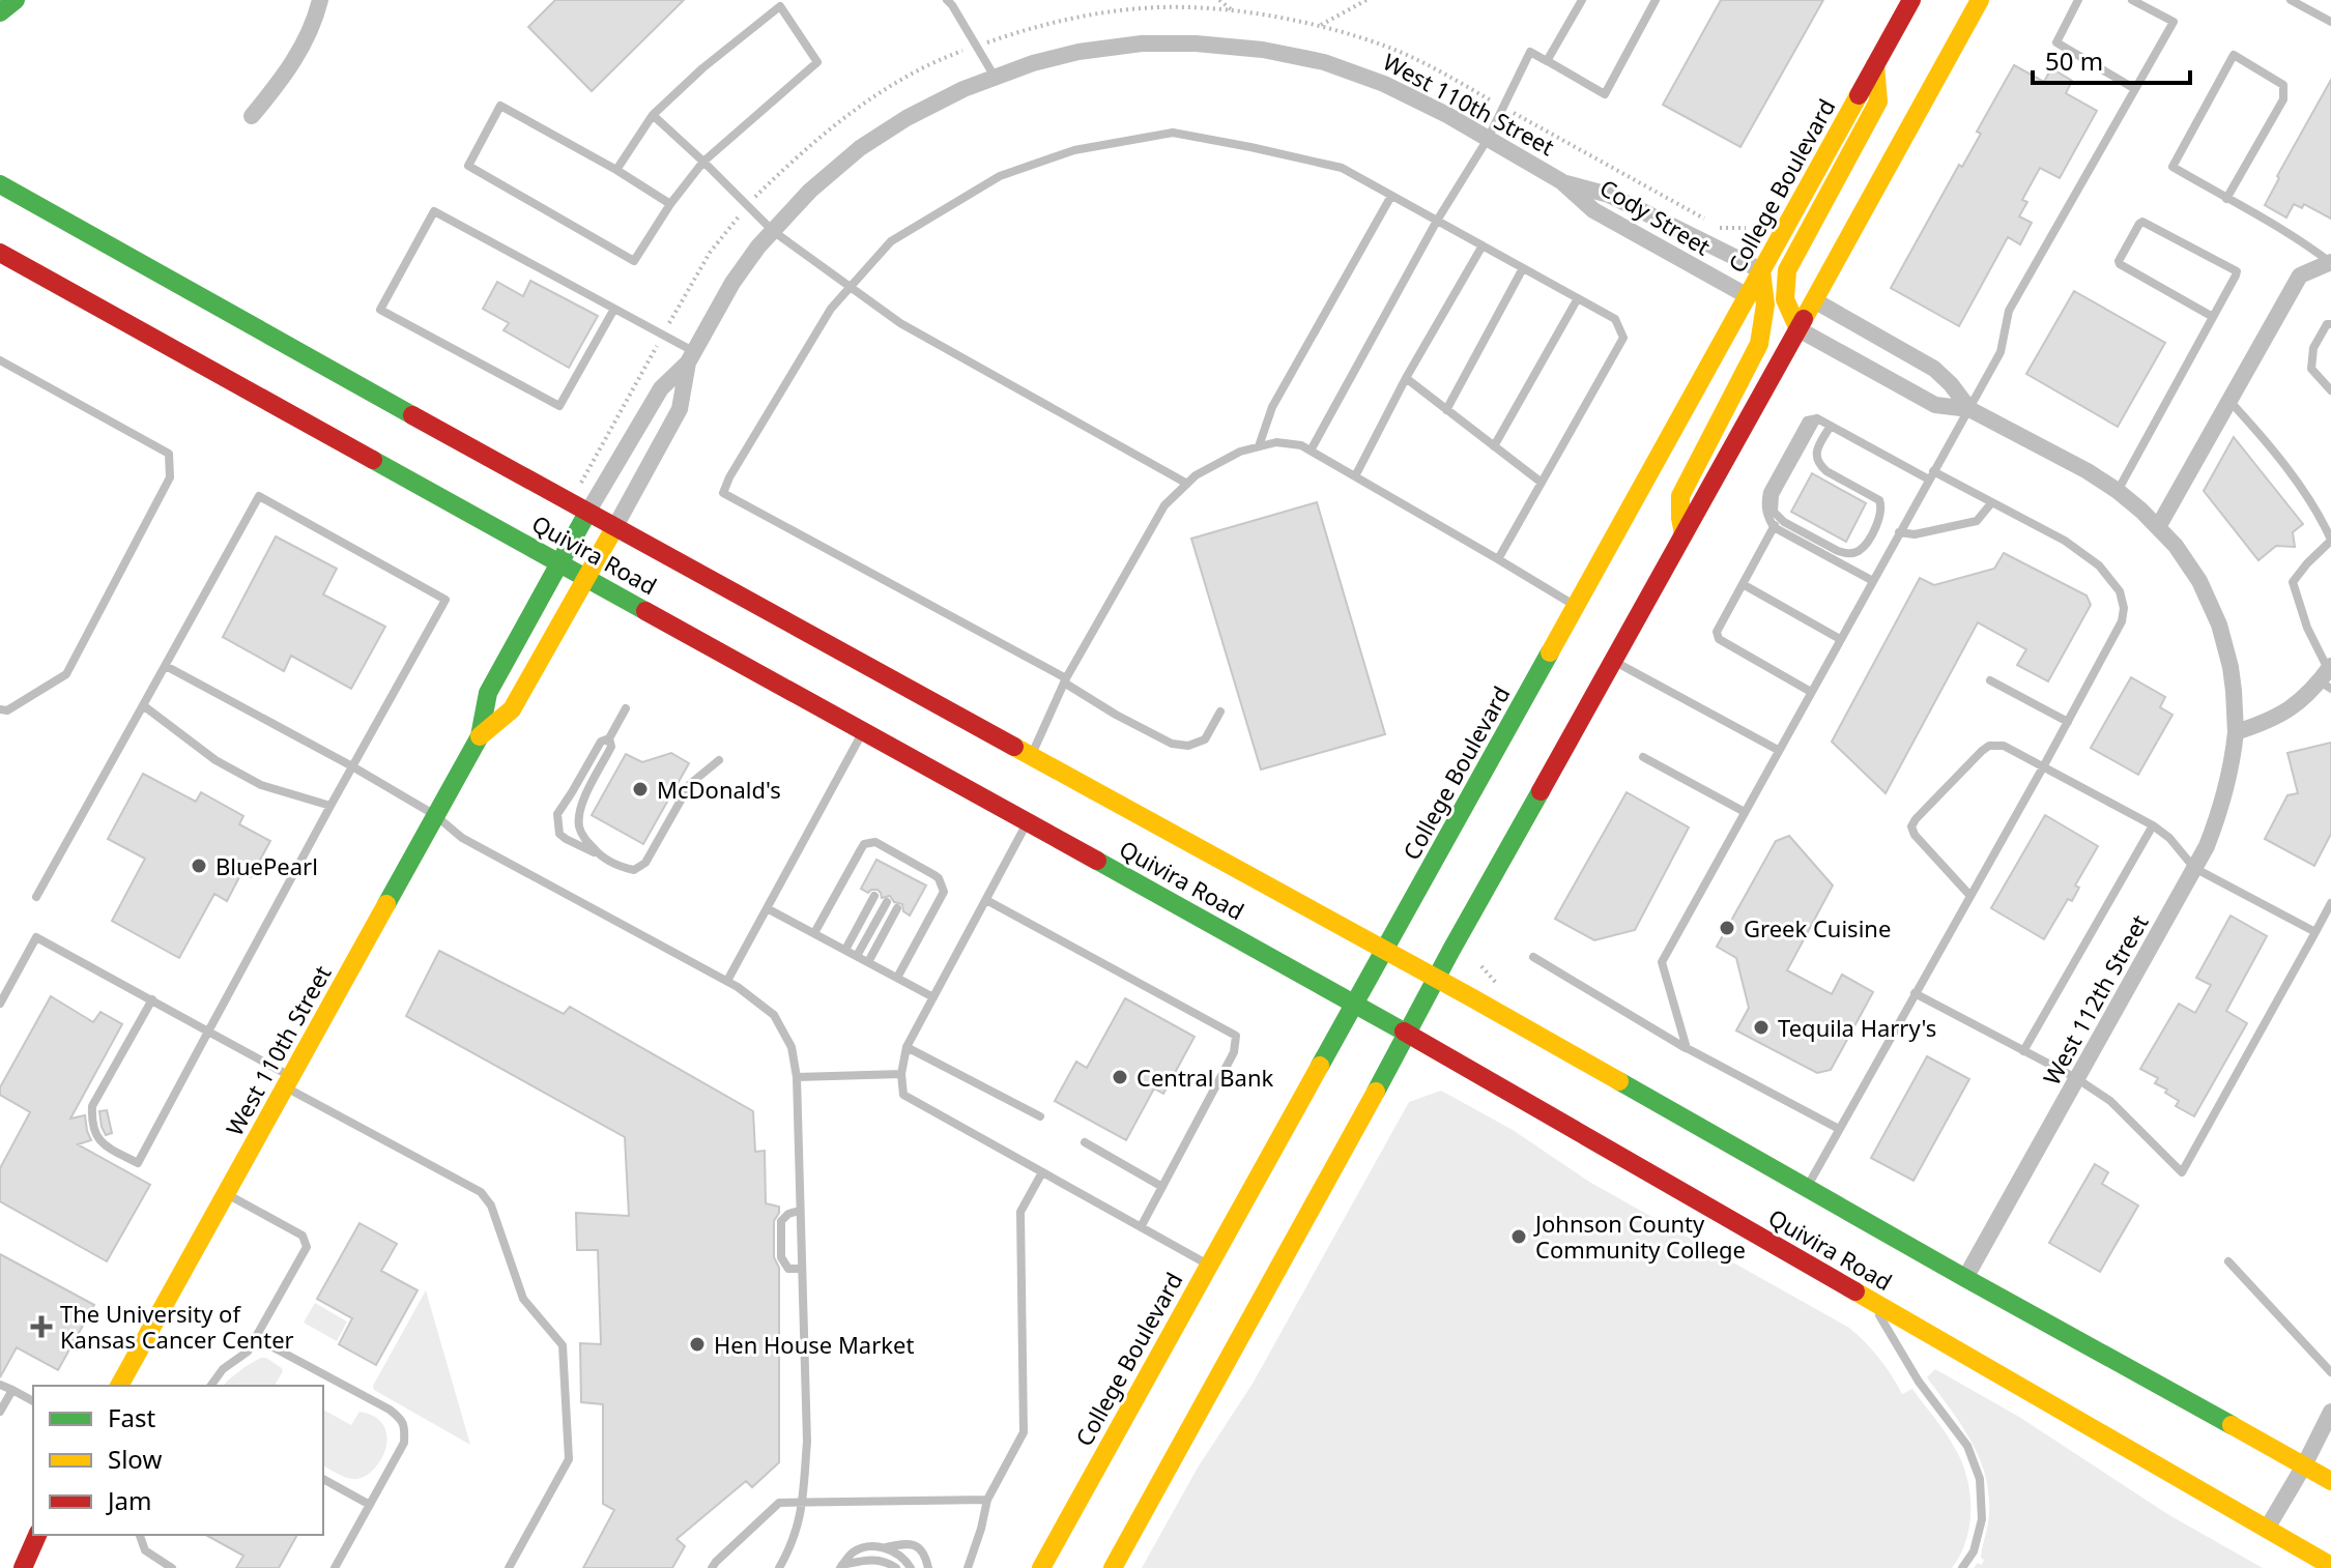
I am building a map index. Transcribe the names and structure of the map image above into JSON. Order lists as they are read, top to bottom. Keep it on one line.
{"streets":{"main road":["West 110th Street","College Boulevard","Quivira Road"],"street":["Cody Street","West 112th Street"]},"crossings":[["West 110th Street","Cody Street"],["West 110th Street","Quivira Road"],["College Boulevard","Cody Street"],["College Boulevard","Quivira Road"],["Quivira Road","West 112th Street"]],"places":{"other":["McDonald's","BluePearl","Greek Cuisine","Tequila Harry's","Central Bank","Johnson County Community College","Hen House Market"],"health":["The University of Kansas Cancer Center"]},"legend":["Fast","Slow","Jam"],"scale_bar":"50 m"}
